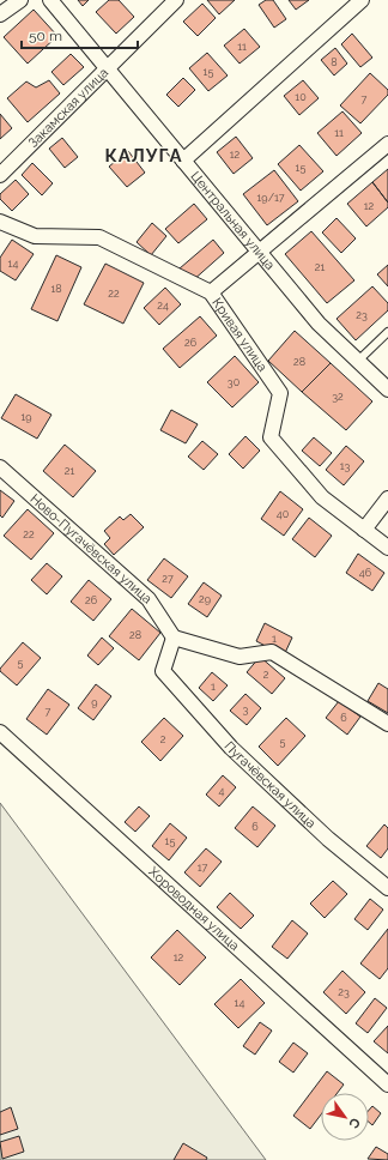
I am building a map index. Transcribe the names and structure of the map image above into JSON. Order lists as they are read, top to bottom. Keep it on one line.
{"streets":{"street":["Закамская улица","Центральная улица","Кривая улица","Ново-Пугачёвская улица","Пугачёвская улица","Хороводная улица"]},"crossings":[["Закамская улица","Центральная улица"],["Ново-Пугачёвская улица","Пугачёвская улица"]],"districts":["КАЛУГА"],"house_numbers":["11","8","15","10","7","11","12","15","19/17","12","14","21","18","22","24","23","26","28","30","32","19","13","21","40","22","46","27","29","26","28","1","5","2","1","9","3","7","6","2","5","4","6","15","17","12","23","14"],"scale_bar":"50 m","north":"bottom right"}
